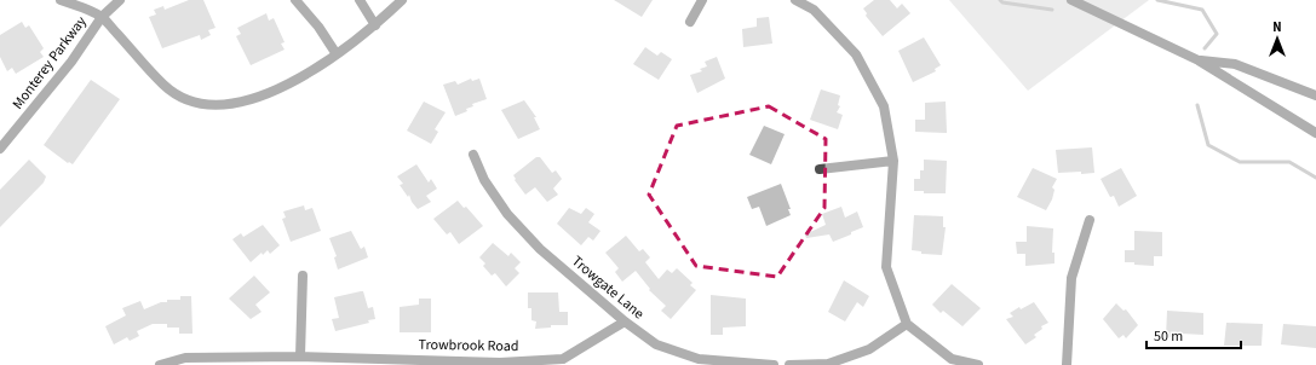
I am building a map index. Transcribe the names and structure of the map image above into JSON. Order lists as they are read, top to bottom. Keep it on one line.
{"streets":{"street":["Monterey Parkway","Trowgate Lane","Trowbrook Road"]},"crossings":[["Trowgate Lane","Trowbrook Road"]],"scale_bar":"50 m","north":"top"}
